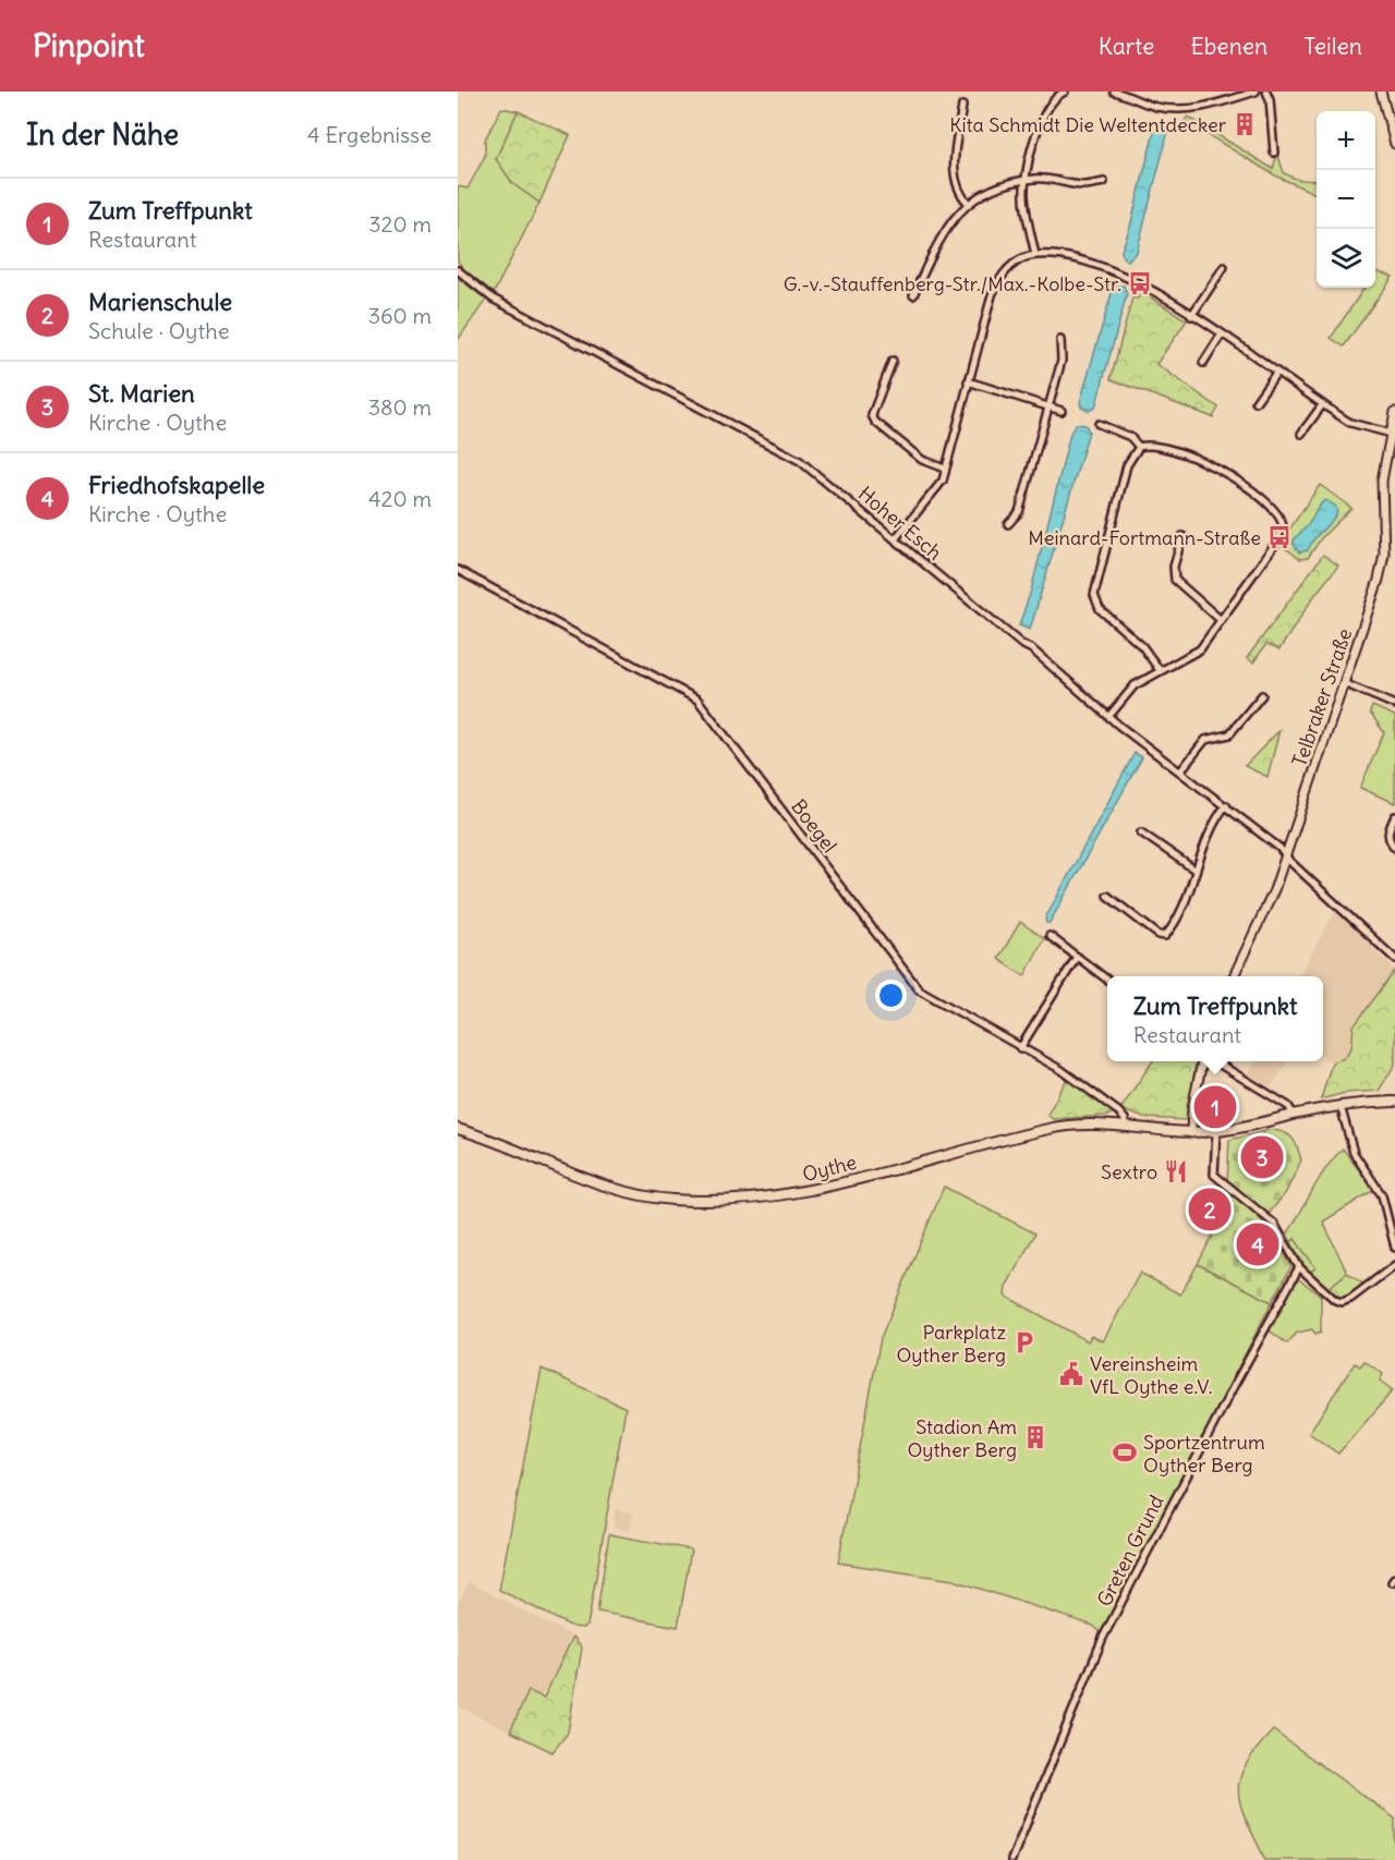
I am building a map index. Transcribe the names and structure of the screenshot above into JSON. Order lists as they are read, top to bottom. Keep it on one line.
{"streets":{"main road":["Oythe"],"street":["Hoher Esch","Telbraker Straße","Boegel","Greten Grund"]},"crossings":[["Hoher Esch","Telbraker Straße"],["Boegel","Oythe"]],"places":{"building":["Kita Schmidt Die Weltentdecker","Stadion Am Oyther Berg"],"bus stop":["G.-v.-Stauffenberg-Str./Max.-Kolbe-Str.","Meinard-Fortmann-Straße"],"restaurant":["Sextro"],"parking":["Parkplatz Oyther Berg"],"public building":["Vereinsheim VfL Oythe e.V."],"sports":["Sportzentrum Oyther Berg"]},"page":{"header":"Pinpoint","nav":["Karte","Ebenen","Teilen"],"heading":["In der Nähe","4 Ergebnisse"],"map_buttons":["+","−"],"list":[{"mark":"1","name":"Zum Treffpunkt","note":"Restaurant","value":"320 m"},{"mark":"2","name":"Marienschule","note":"Schule · Oythe","value":"360 m"},{"mark":"3","name":"St. Marien","note":"Kirche · Oythe","value":"380 m"},{"mark":"4","name":"Friedhofskapelle","note":"Kirche · Oythe","value":"420 m"}],"popup":["Zum Treffpunkt","Restaurant"],"pins":["1","3","2","4"]}}
